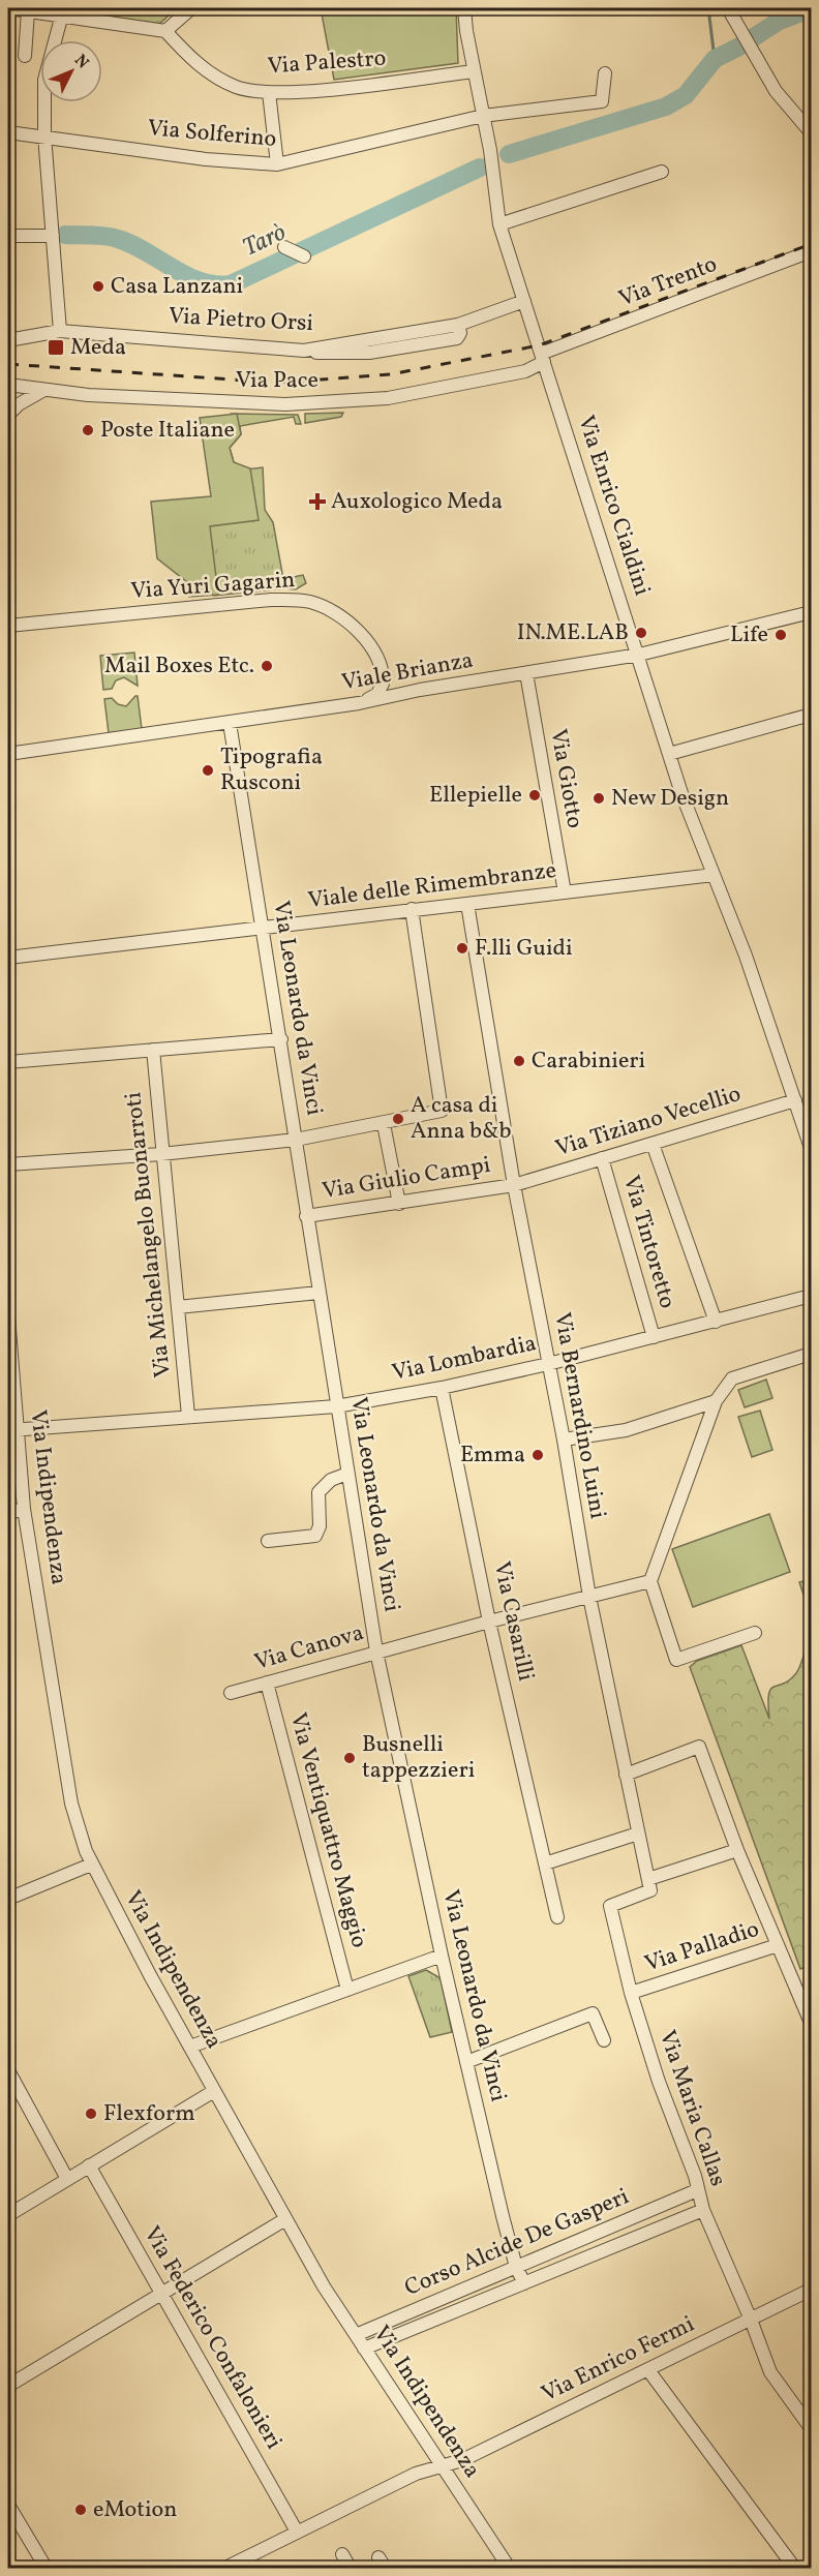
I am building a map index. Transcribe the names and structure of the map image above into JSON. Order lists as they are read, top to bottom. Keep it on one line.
{"streets":{"street":["Via Palestro","Via Solferino","Via Trento","Via Pietro Orsi","Via Pace","Via Enrico Cialdini","Via Yuri Gagarin","Viale Brianza","Via Giotto","Viale delle Rimembranze","Via Leonardo da Vinci","Via Tiziano Vecellio","Via Giulio Campi","Via Michelangelo Buonarroti","Via Tintoretto","Via Lombardia","Via Bernardino Luini","Via Indipendenza","Via Casarilli","Via Canova","Via Ventiquattro Maggio","Via Palladio","Via Maria Callas","Corso Alcide De Gasperi","Via Federico Confalonieri","Via Enrico Fermi"]},"crossings":[["Via Palestro","Via Enrico Cialdini"],["Via Solferino","Via Enrico Cialdini"],["Via Trento","Via Pace"],["Via Trento","Via Enrico Cialdini"],["Via Pietro Orsi","Via Enrico Cialdini"],["Via Pace","Via Enrico Cialdini"],["Via Enrico Cialdini","Viale Brianza"],["Via Enrico Cialdini","Viale delle Rimembranze"],["Via Enrico Cialdini","Via Tiziano Vecellio"],["Via Yuri Gagarin","Viale Brianza"],["Viale Brianza","Via Giotto"],["Viale Brianza","Via Leonardo da Vinci"],["Via Giotto","Viale delle Rimembranze"],["Viale delle Rimembranze","Via Leonardo da Vinci"],["Viale delle Rimembranze","Via Bernardino Luini"],["Via Leonardo da Vinci","Via Giulio Campi"],["Via Leonardo da Vinci","Via Lombardia"],["Via Leonardo da Vinci","Via Canova"],["Via Leonardo da Vinci","Corso Alcide De Gasperi"],["Via Tiziano Vecellio","Via Giulio Campi"],["Via Tiziano Vecellio","Via Tintoretto"],["Via Tiziano Vecellio","Via Bernardino Luini"],["Via Giulio Campi","Via Bernardino Luini"],["Via Michelangelo Buonarroti","Via Lombardia"],["Via Tintoretto","Via Lombardia"],["Via Lombardia","Via Bernardino Luini"],["Via Lombardia","Via Indipendenza"],["Via Lombardia","Via Casarilli"],["Via Bernardino Luini","Via Canova"],["Via Bernardino Luini","Via Maria Callas"],["Via Indipendenza","Corso Alcide De Gasperi"],["Via Indipendenza","Via Enrico Fermi"],["Via Casarilli","Via Canova"],["Via Canova","Via Ventiquattro Maggio"],["Via Palladio","Via Maria Callas"],["Via Maria Callas","Corso Alcide De Gasperi"],["Via Maria Callas","Via Enrico Fermi"],["Via Federico Confalonieri","Via Enrico Fermi"]],"water":["Tarò"],"places":{"other":["Casa Lanzani","Poste Italiane","IN.ME.LAB","Life","Mail Boxes Etc.","Tipografia Rusconi","Ellepielle","New Design","F.lli Guidi","Carabinieri","A casa di Anna b&b","Emma","Busnelli tappezzieri","Flexform","eMotion"],"transit":["Meda"],"health":["Auxologico Meda"]},"north":"top right"}
